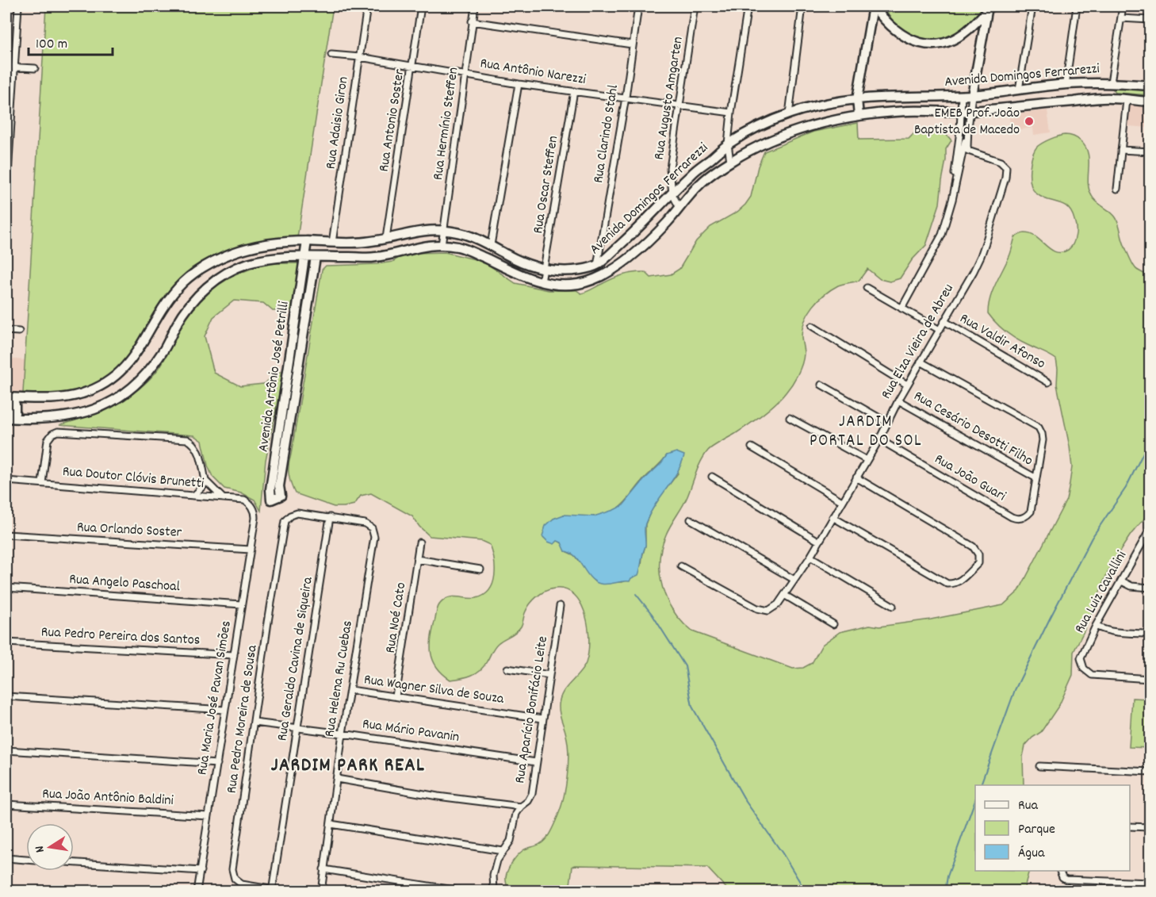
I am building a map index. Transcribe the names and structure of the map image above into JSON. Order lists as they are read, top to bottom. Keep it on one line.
{"streets":{"main road":["Avenida Domingos Ferrarezzi","Avenida Artônio José Petrilli"],"street":["Rua Antônio Narezzi","Rua Augusto Amgarten","Rua Antonio Soster","Rua Adaisio Giron","Rua Hermínio Steffen","Rua Clarindo Stahl","Rua Oscar Steffen","Rua Elza Vieira de Abreu","Rua Valdir Afonso","Rua Cesário Desotti Filho","Rua Doutor Clóvis Brunetti","Rua João Guari","Rua Orlando Soster","Rua Angelo Paschoal","Rua Luiz Cavallini","Rua Noé Cato","Rua Pedro Pereira dos Santos","Rua Geraldo Cavina de Siqueira","Rua Helena Ru Cuebas","Rua Wagner Silva de Souza","Rua Maria José Pavan Simões","Rua Aparício Bonifácio Leite","Rua Pedro Moreira de Sousa","Rua Mário Pavanin","Rua João Antônio Baldini"]},"crossings":[["Rua Antônio Narezzi","Rua Augusto Amgarten"],["Rua Antônio Narezzi","Rua Antonio Soster"],["Rua Antônio Narezzi","Rua Adaisio Giron"],["Rua Antônio Narezzi","Rua Hermínio Steffen"],["Rua Antônio Narezzi","Rua Clarindo Stahl"],["Rua Antônio Narezzi","Rua Oscar Steffen"],["Avenida Domingos Ferrarezzi","Rua Augusto Amgarten"],["Avenida Domingos Ferrarezzi","Rua Antonio Soster"],["Avenida Domingos Ferrarezzi","Rua Adaisio Giron"],["Avenida Domingos Ferrarezzi","Rua Hermínio Steffen"],["Avenida Domingos Ferrarezzi","Rua Clarindo Stahl"],["Avenida Domingos Ferrarezzi","Rua Oscar Steffen"],["Avenida Domingos Ferrarezzi","Avenida Artônio José Petrilli"],["Rua Elza Vieira de Abreu","Rua Valdir Afonso"],["Rua Elza Vieira de Abreu","Rua Cesário Desotti Filho"],["Rua Elza Vieira de Abreu","Rua João Guari"],["Rua Cesário Desotti Filho","Rua João Guari"],["Rua Doutor Clóvis Brunetti","Rua Maria José Pavan Simões"],["Rua Orlando Soster","Rua Maria José Pavan Simões"],["Rua Angelo Paschoal","Rua Maria José Pavan Simões"],["Rua Noé Cato","Rua Wagner Silva de Souza"],["Rua Pedro Pereira dos Santos","Rua Maria José Pavan Simões"],["Rua Geraldo Cavina de Siqueira","Rua Helena Ru Cuebas"],["Rua Geraldo Cavina de Siqueira","Rua Pedro Moreira de Sousa"],["Rua Geraldo Cavina de Siqueira","Rua Mário Pavanin"],["Rua Helena Ru Cuebas","Rua Wagner Silva de Souza"],["Rua Helena Ru Cuebas","Rua Pedro Moreira de Sousa"],["Rua Helena Ru Cuebas","Rua Mário Pavanin"],["Rua Wagner Silva de Souza","Rua Aparício Bonifácio Leite"],["Rua Maria José Pavan Simões","Rua João Antônio Baldini"],["Rua Aparício Bonifácio Leite","Rua Mário Pavanin"],["Rua Pedro Moreira de Sousa","Rua Mário Pavanin"]],"districts":["JARDIM PORTAL DO SOL","JARDIM PARK REAL"],"places":["EMEB Prof. João Baptista de Macedo"],"legend":["Rua","Parque","Água"],"scale_bar":"100 m","north":"left"}
